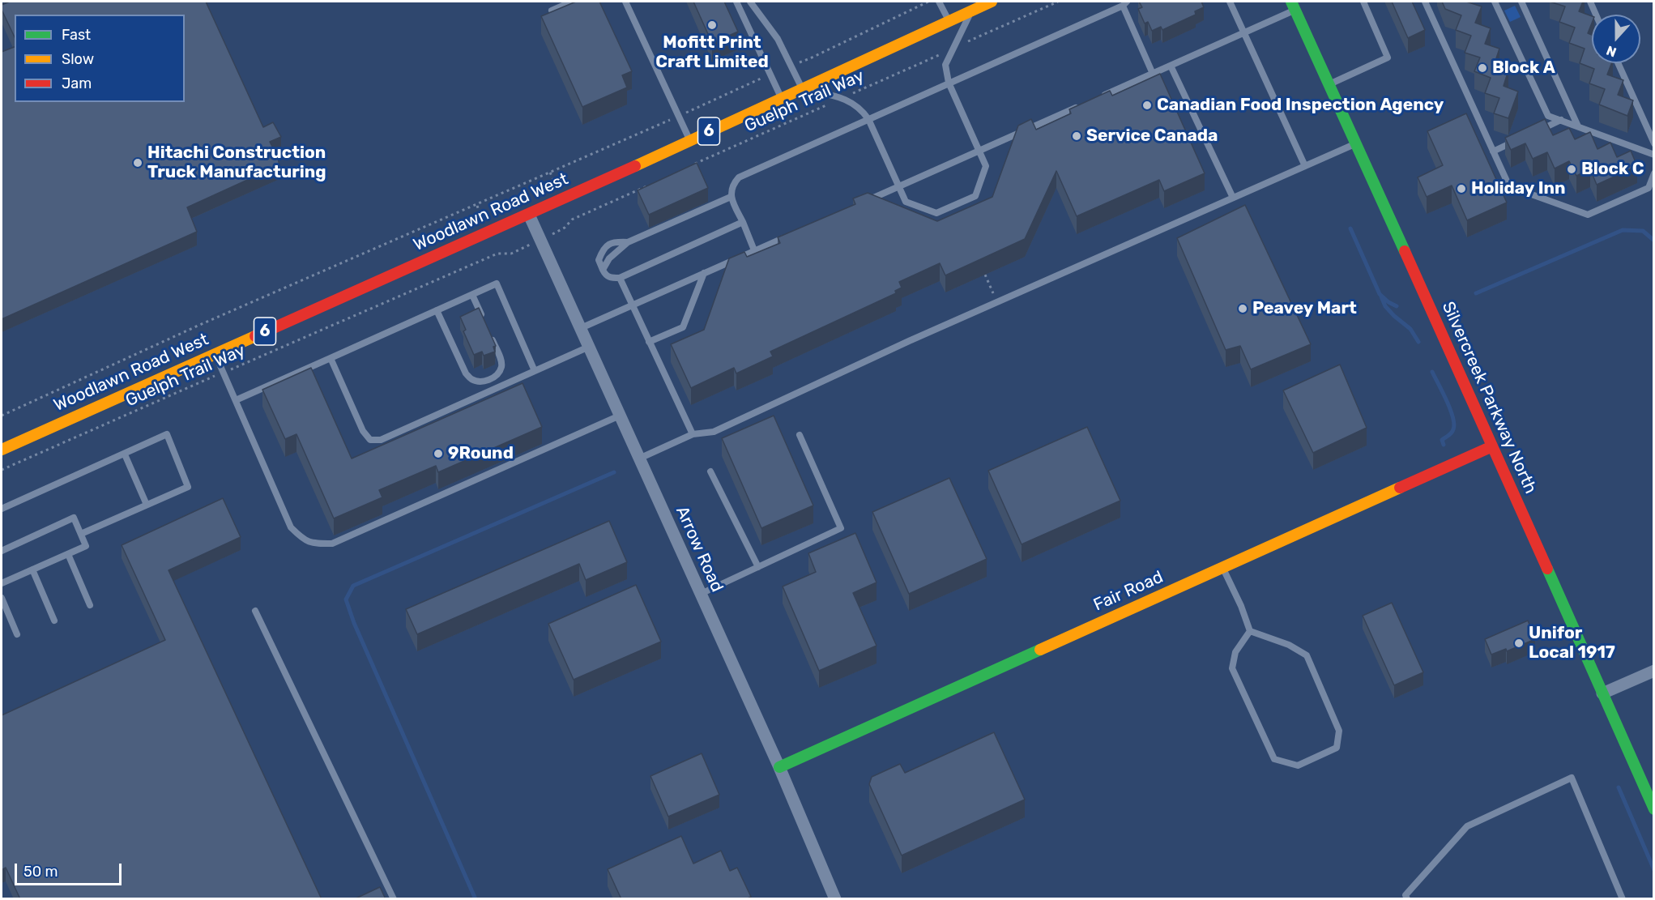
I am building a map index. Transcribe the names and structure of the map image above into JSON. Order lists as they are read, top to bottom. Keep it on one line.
{"streets":{"main road":["6","Woodlawn Road West","Silvercreek Parkway North","Fair Road"],"street":["Arrow Road"],"path":["Guelph Trail Way"]},"crossings":[["Guelph Trail Way","Arrow Road"],["Woodlawn Road West","Arrow Road"],["Silvercreek Parkway North","Fair Road"],["Arrow Road","Fair Road"]],"places":["Mofitt Print Craft Limited","Block A","Canadian Food Inspection Agency","Service Canada","Hitachi Construction Truck Manufacturing","Block C","Holiday Inn","Peavey Mart","9Round","Unifor Local 1917"],"legend":["Fast","Slow","Jam"],"scale_bar":"50 m","north":"bottom"}
